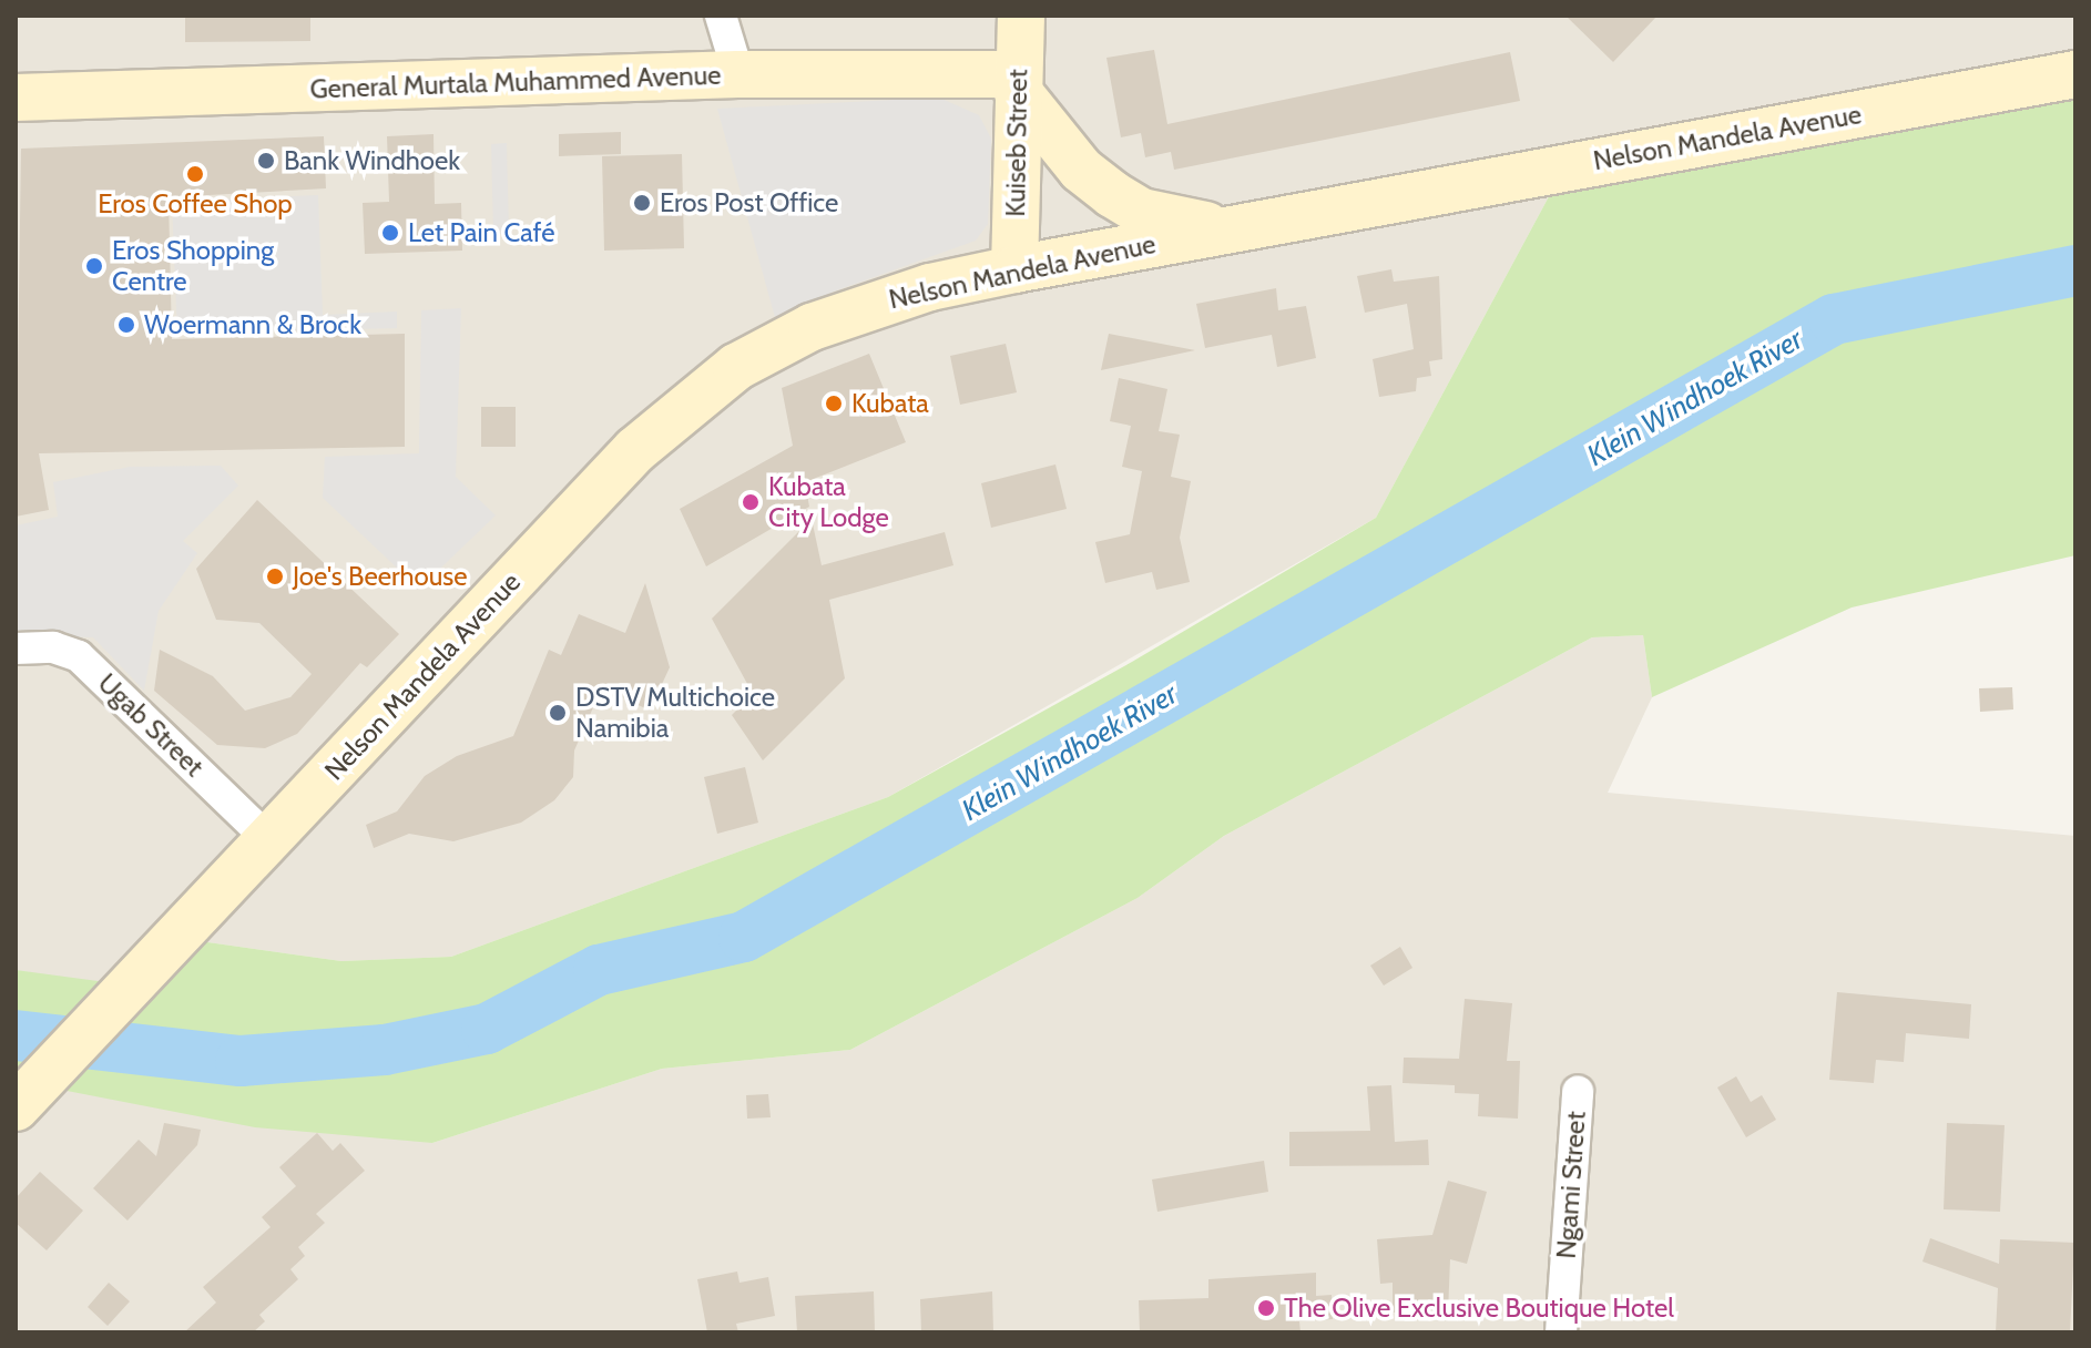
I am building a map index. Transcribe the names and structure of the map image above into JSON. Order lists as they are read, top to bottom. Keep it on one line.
{"streets":{"main road":["General Murtala Muhammed Avenue","Nelson Mandela Avenue","Kuiseb Street"],"street":["Ugab Street","Ngami Street"]},"crossings":[["General Murtala Muhammed Avenue","Kuiseb Street"],["Nelson Mandela Avenue","Kuiseb Street"],["Nelson Mandela Avenue","Ugab Street"]],"water":["Klein Windhoek River"],"places":["Bank Windhoek","Eros Coffee Shop","Eros Post Office","Let Pain Café","Eros Shopping Centre","Woermann & Brock","Kubata","Kubata City Lodge","Joe's Beerhouse","DSTV Multichoice Namibia","The Olive Exclusive Boutique Hotel"]}
